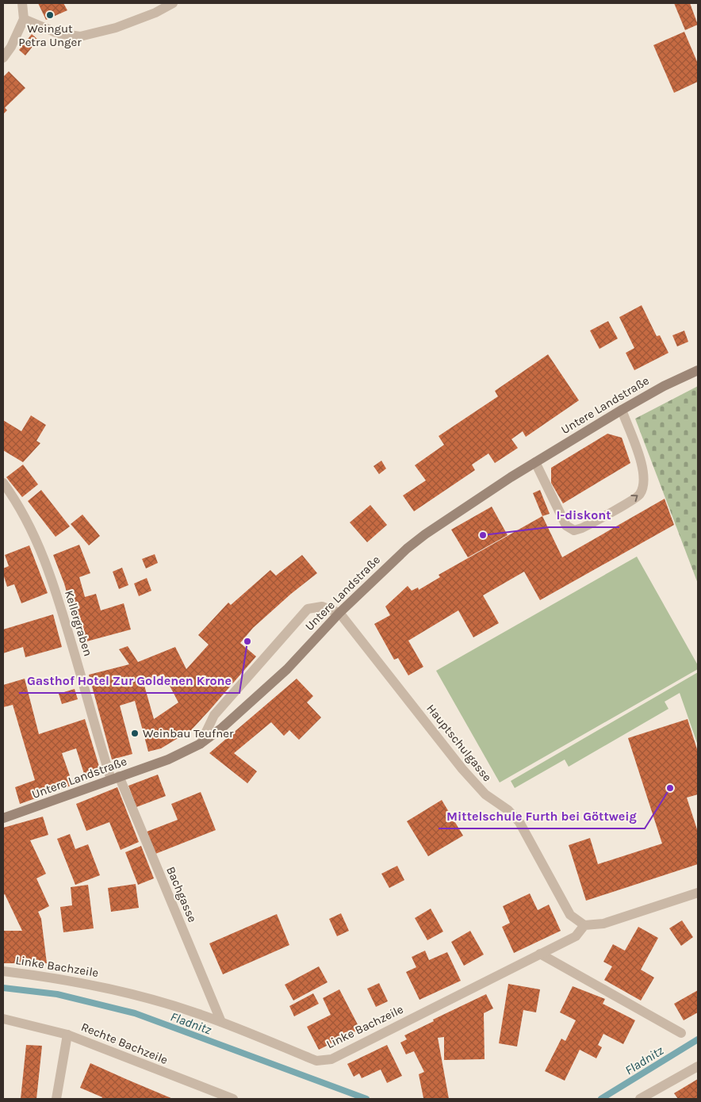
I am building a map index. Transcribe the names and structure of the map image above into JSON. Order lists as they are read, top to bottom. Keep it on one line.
{"streets":{"street":["Untere Landstraße","Kellergraben","Hauptschulgasse","Bachgasse","Linke Bachzeile","Rechte Bachzeile"]},"crossings":[["Untere Landstraße","Kellergraben"],["Untere Landstraße","Hauptschulgasse"],["Untere Landstraße","Bachgasse"],["Kellergraben","Bachgasse"],["Hauptschulgasse","Linke Bachzeile"],["Bachgasse","Linke Bachzeile"]],"water":["Fladnitz"],"places":["Weingut Petra Unger","I-diskont","Gasthof Hotel Zur Goldenen Krone","Weinbau Teufner","Mittelschule Furth bei Göttweig"]}
